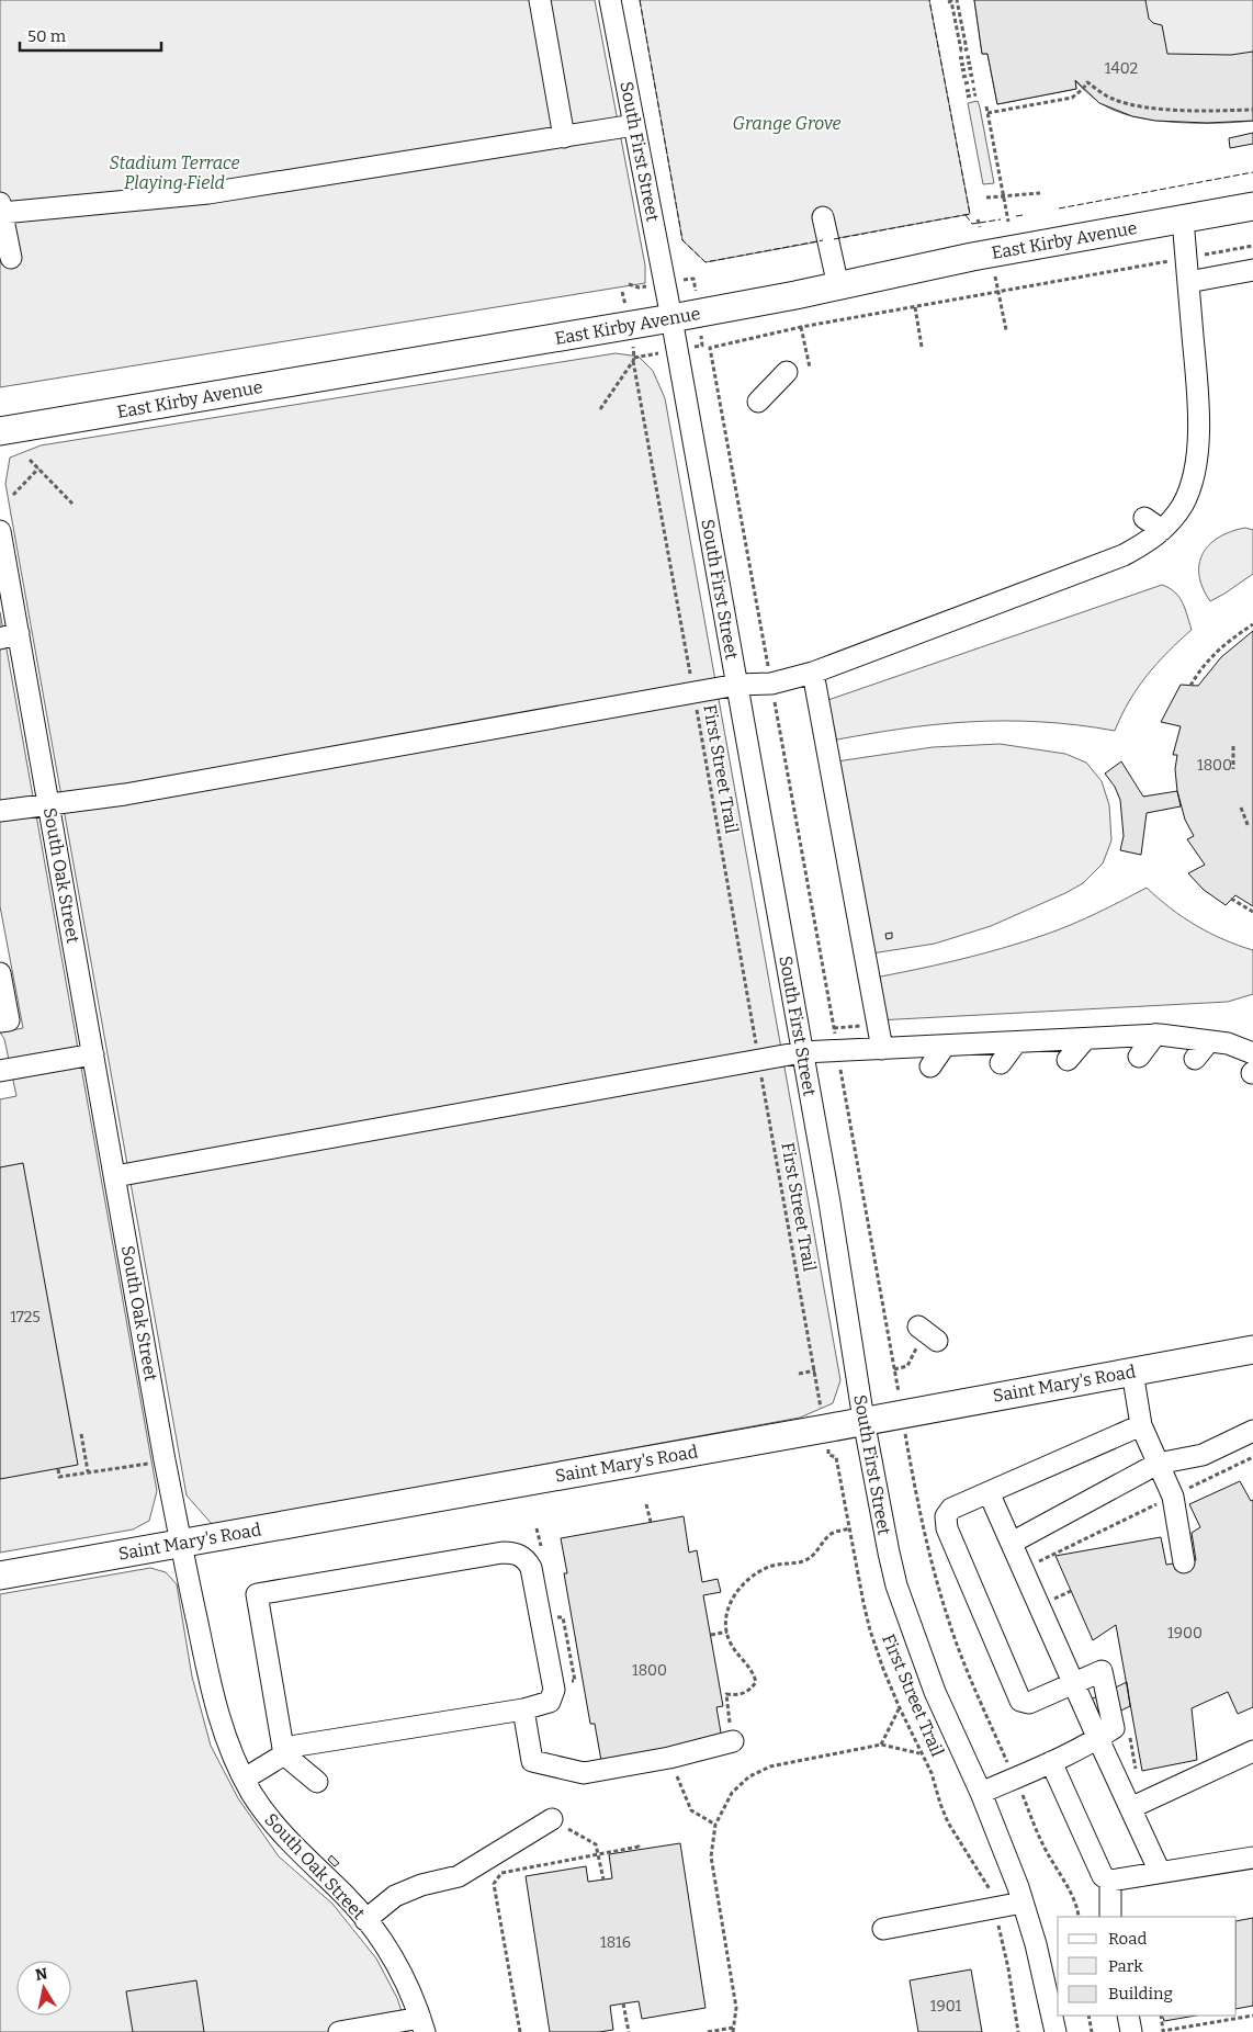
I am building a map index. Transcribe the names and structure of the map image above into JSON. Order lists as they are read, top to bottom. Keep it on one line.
{"streets":{"main road":["East Kirby Avenue","Saint Mary's Road"],"street":["South First Street","South Oak Street"],"path":["First Street Trail"]},"crossings":[["South First Street","East Kirby Avenue"],["South First Street","Saint Mary's Road"],["First Street Trail","Saint Mary's Road"],["South Oak Street","Saint Mary's Road"]],"parks":["Grange Grove","Stadium Terrace Playing Field"],"house_numbers":["1402","1800","1725","1900","1800","1816","1901"],"legend":["Road","Park","Building"],"scale_bar":"50 m","north":"top"}
